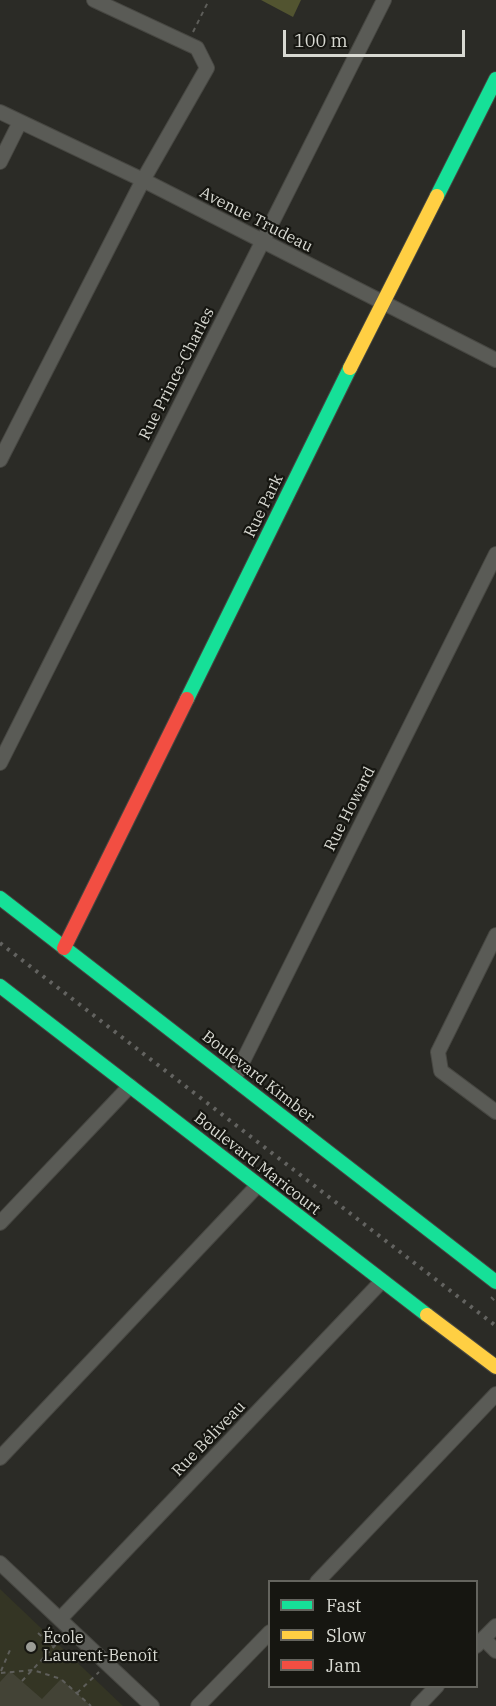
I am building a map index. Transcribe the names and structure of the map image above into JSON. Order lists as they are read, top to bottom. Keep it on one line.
{"streets":{"street":["Avenue Trudeau","Rue Prince-Charles","Rue Park","Rue Howard","Boulevard Kimber","Boulevard Maricourt","Rue Béliveau"]},"crossings":[["Avenue Trudeau","Rue Prince-Charles"],["Avenue Trudeau","Rue Park"],["Rue Park","Boulevard Kimber"],["Rue Howard","Boulevard Kimber"],["Boulevard Maricourt","Rue Béliveau"]],"places":["École Laurent-Benoît"],"legend":["Fast","Slow","Jam"],"scale_bar":"100 m"}
